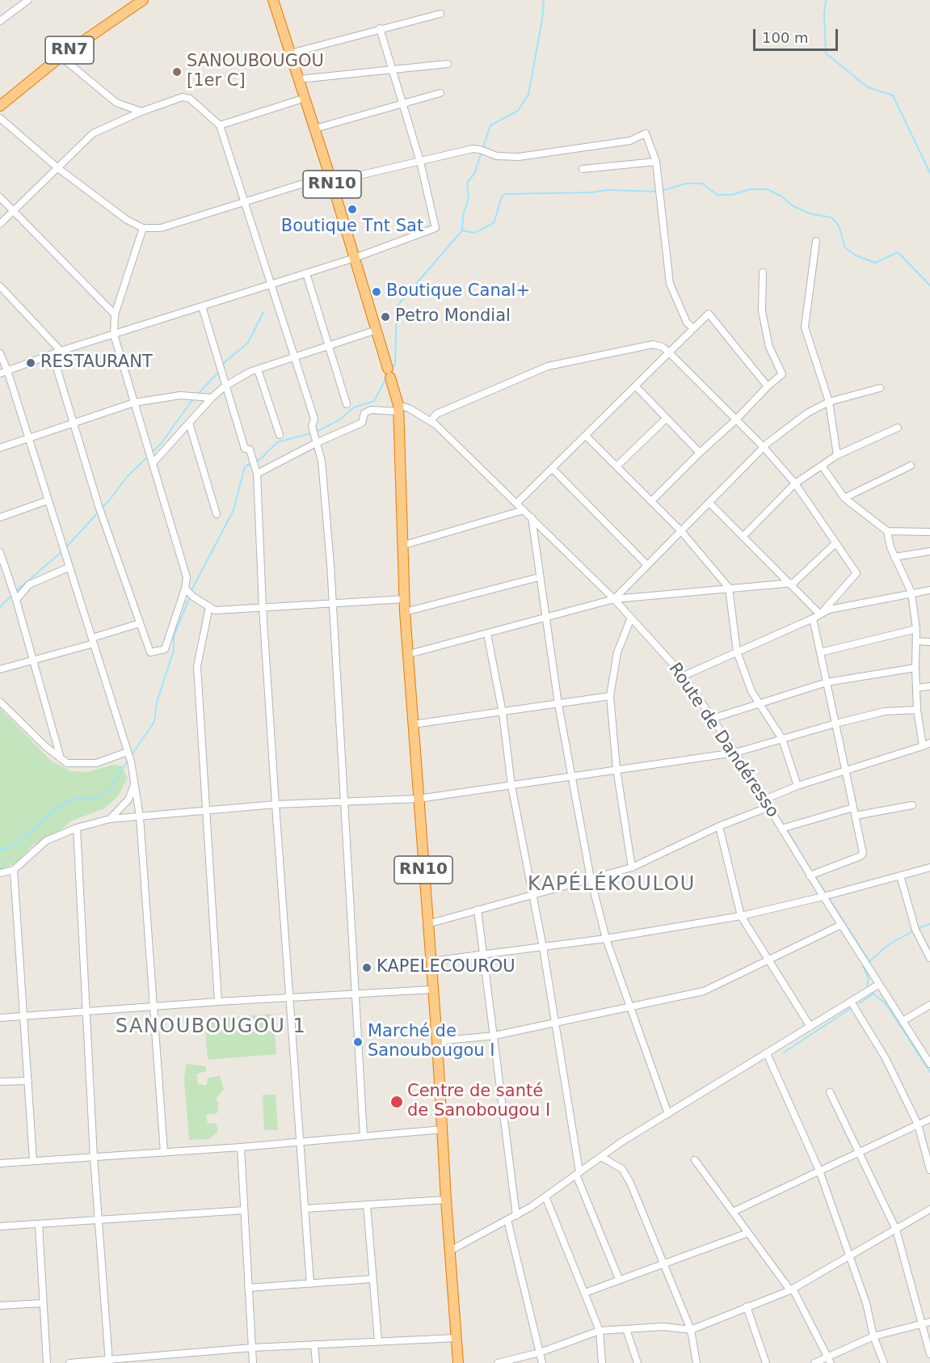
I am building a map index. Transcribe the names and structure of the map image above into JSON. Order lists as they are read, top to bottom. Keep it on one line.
{"streets":{"highway":["RN7","RN10"],"street":["Route de Dandéresso"]},"crossings":[["RN10","Route de Dandéresso"]],"districts":["KAPÉLÉKOULOU","SANOUBOUGOU 1"],"places":["SANOUBOUGOU [1er C]","Boutique Tnt Sat","Boutique Canal+","Petro Mondial","RESTAURANT","KAPELECOUROU","Marché de Sanoubougou I","Centre de santé de Sanobougou I"],"scale_bar":"100 m"}
